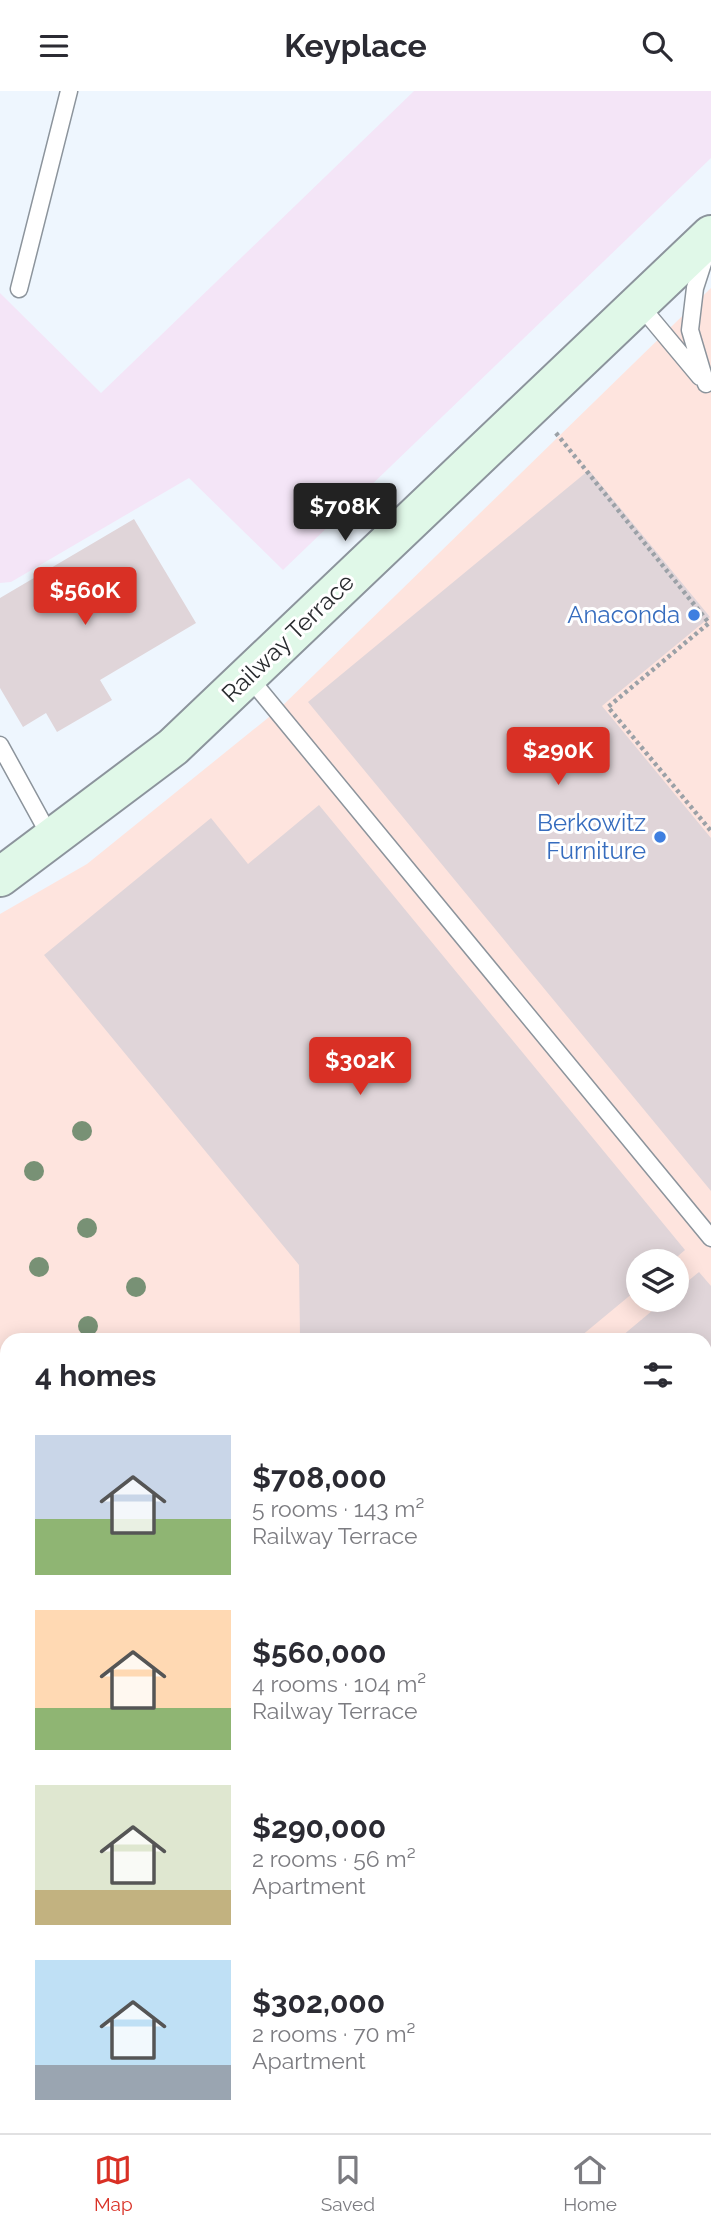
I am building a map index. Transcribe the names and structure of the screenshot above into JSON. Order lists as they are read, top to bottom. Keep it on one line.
{"streets":{"main road":["Railway Terrace"]},"places":["Anaconda","Berkowitz Furniture"],"page":{"header":"Keyplace","price":["$708K","$560K","$290K","$302K"],"heading":"4 homes","list":[{"name":"$708,000","note":"5 rooms · 143 m² · Railway Terrace"},{"name":"$560,000","note":"4 rooms · 104 m² · Railway Terrace"},{"name":"$290,000","note":"2 rooms · 56 m² · Apartment"},{"name":"$302,000","note":"2 rooms · 70 m² · Apartment"}],"tabs":["Map","Saved","Home"]}}
